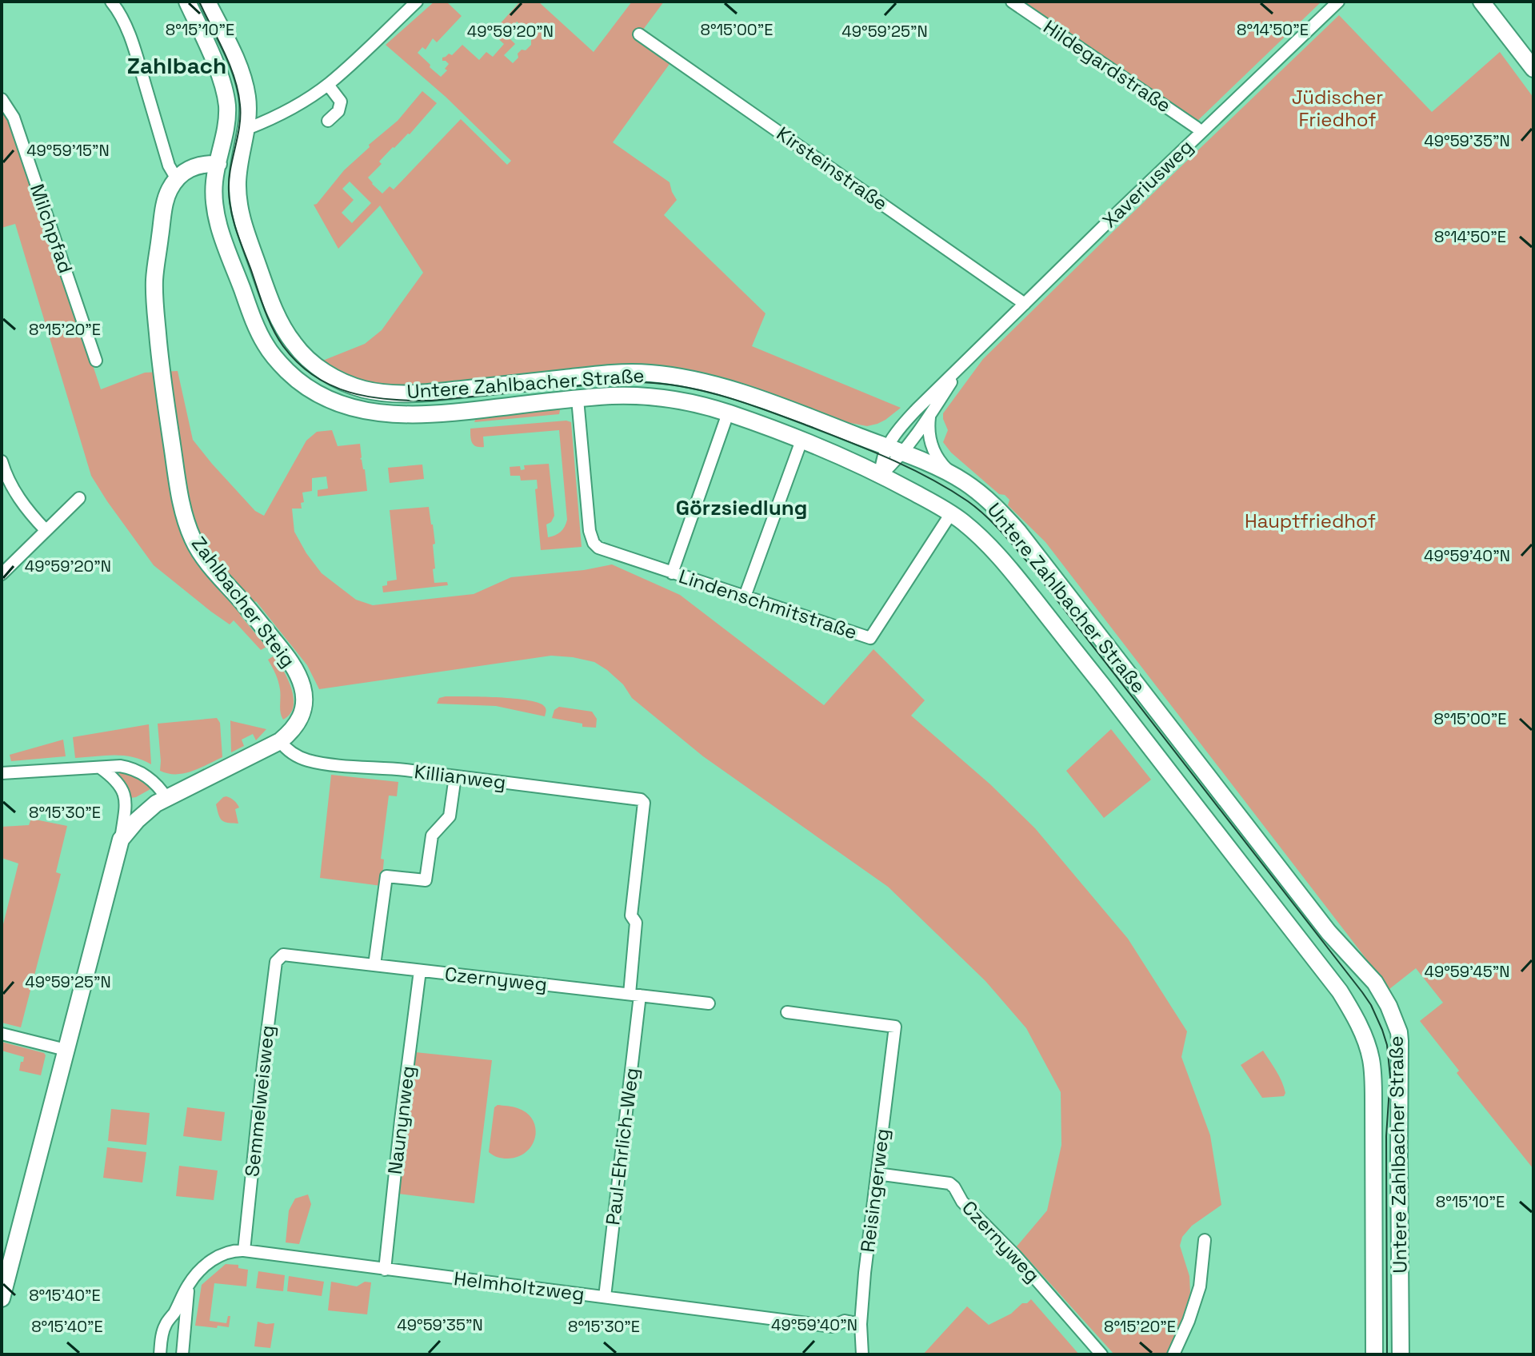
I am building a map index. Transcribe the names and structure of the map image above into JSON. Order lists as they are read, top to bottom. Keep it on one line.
{"streets":{"street":["Hildegardstraße","Kirsteinstraße","Xaveriusweg","Milchpfad","Untere Zahlbacher Straße","Zahlbacher Steig","Lindenschmitstraße","Killianweg","Czernyweg","Semmelweisweg","Naunynweg","Paul-Ehrlich-Weg","Reisingerweg","Helmholtzweg"]},"crossings":[["Hildegardstraße","Xaveriusweg"],["Kirsteinstraße","Xaveriusweg"],["Xaveriusweg","Untere Zahlbacher Straße"],["Untere Zahlbacher Straße","Lindenschmitstraße"],["Zahlbacher Steig","Killianweg"],["Killianweg","Paul-Ehrlich-Weg"],["Czernyweg","Semmelweisweg"],["Czernyweg","Naunynweg"],["Czernyweg","Paul-Ehrlich-Weg"],["Czernyweg","Reisingerweg"],["Semmelweisweg","Helmholtzweg"],["Naunynweg","Helmholtzweg"],["Paul-Ehrlich-Weg","Helmholtzweg"],["Reisingerweg","Helmholtzweg"]],"districts":["Zahlbach","Görzsiedlung"],"parks":["Jüdischer Friedhof","Hauptfriedhof"],"coordinates":["8°15'10\"E","8°15'00\"E","8°14'50\"E","49°59'20\"N","49°59'25\"N","49°59'35\"N","49°59'15\"N","8°15'20\"E","49°59'40\"N","8°15'30\"E","49°59'45\"N","8°15'40\"E"]}
